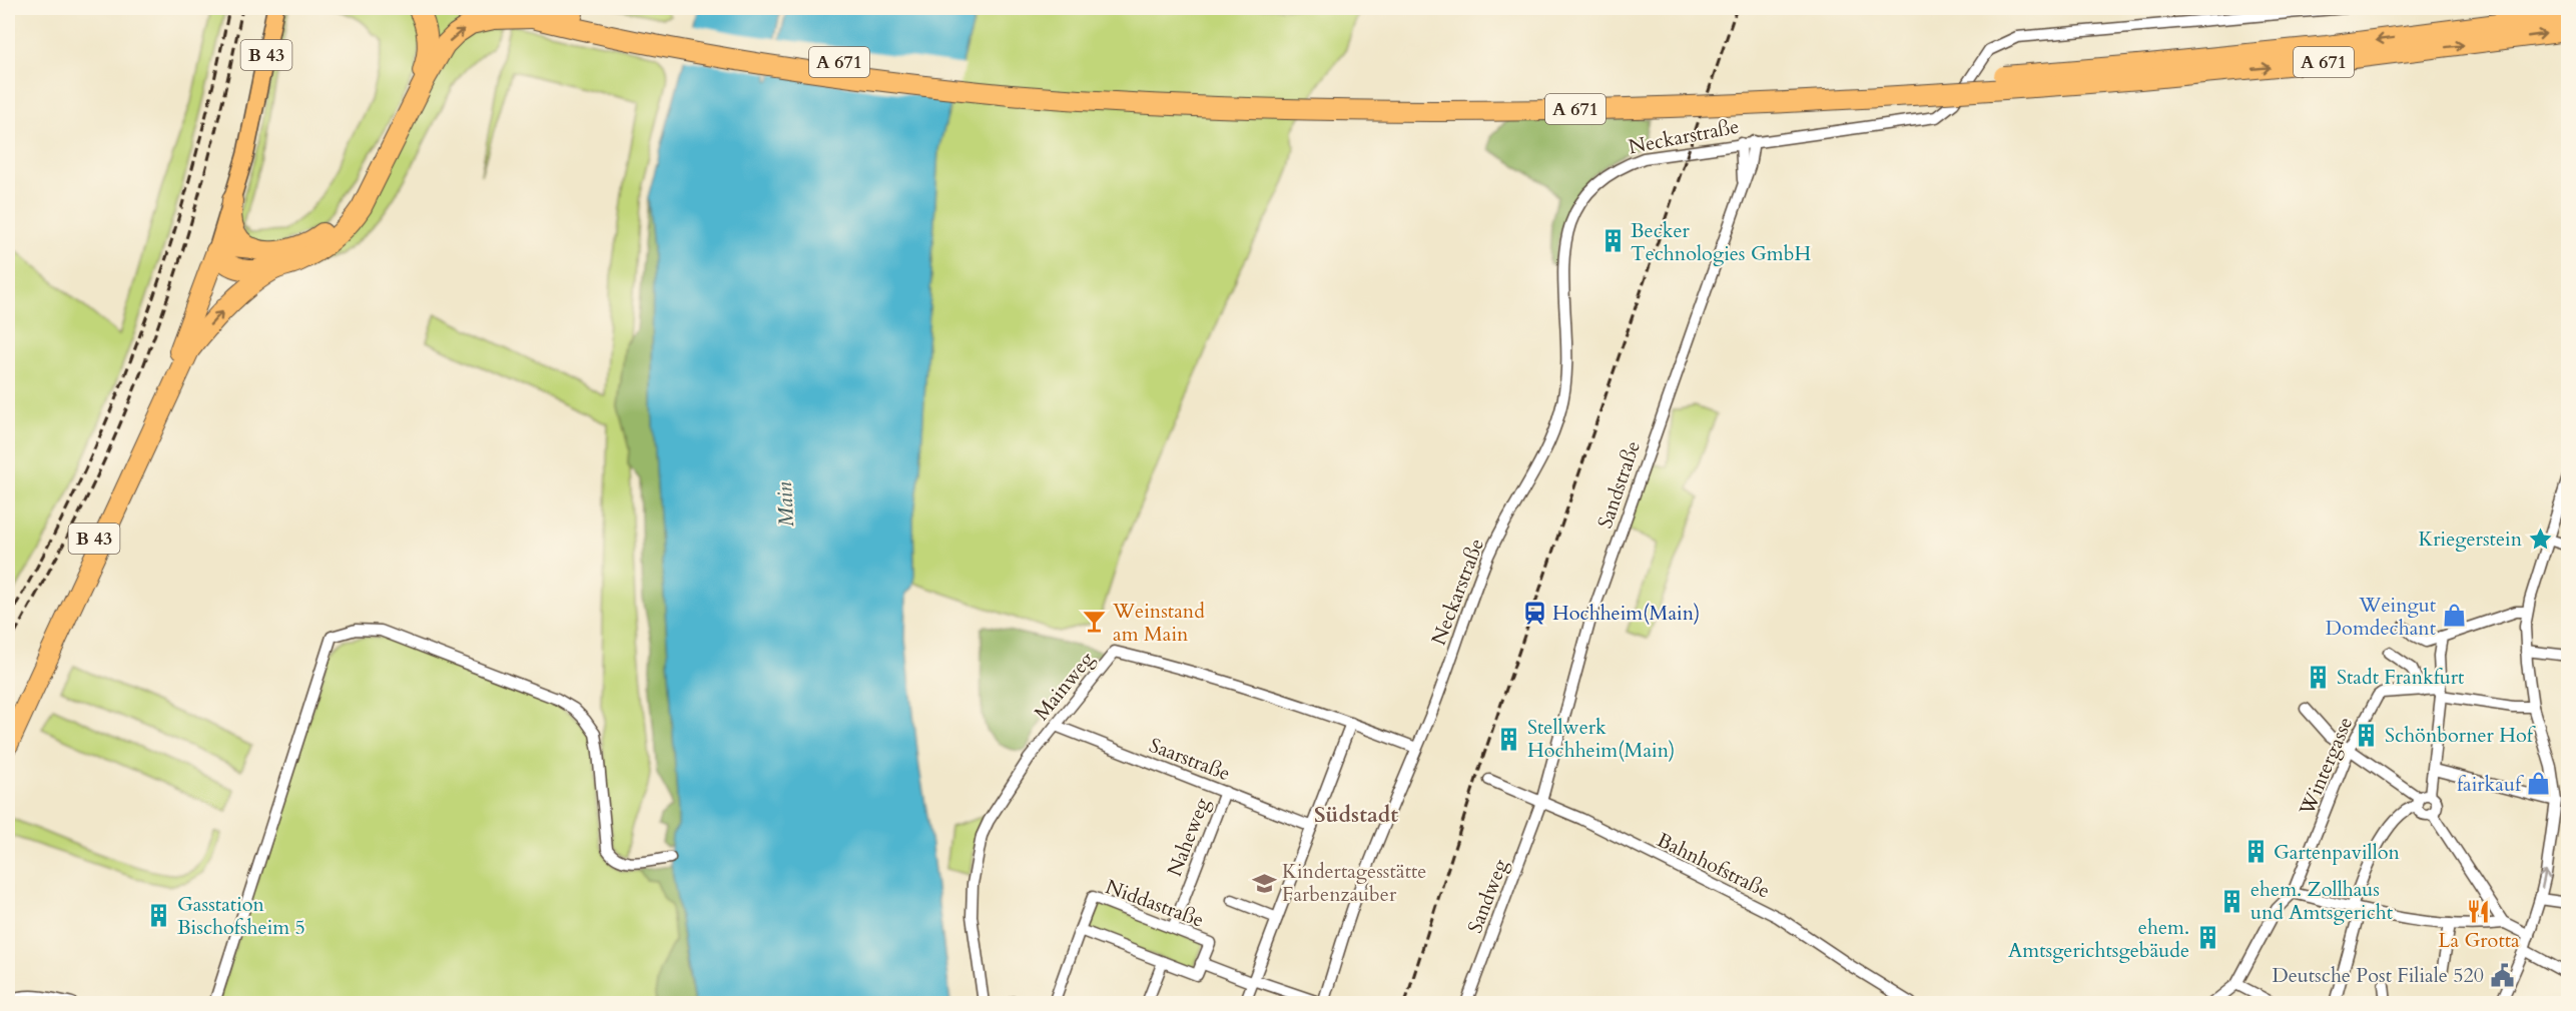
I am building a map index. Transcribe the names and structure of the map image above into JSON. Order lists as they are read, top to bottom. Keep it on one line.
{"streets":{"highway":["B 43","A 671"],"street":["Neckarstraße","Sandstraße","Mainweg","Saarstraße","Wintergasse","Naheweg","Bahnhofstraße","Sandweg","Niddastraße"]},"crossings":[["Neckarstraße","Sandstraße"],["Neckarstraße","Mainweg"],["Sandstraße","Bahnhofstraße"],["Sandstraße","Sandweg"],["Mainweg","Saarstraße"],["Saarstraße","Naheweg"],["Naheweg","Niddastraße"],["Bahnhofstraße","Sandweg"]],"districts":["Südstadt"],"water":["Main"],"places":{"building":["Becker Technologies GmbH","Stadt Frankfurt","Schönborner Hof","Stellwerk Hochheim(Main)","Gartenpavillon","ehem. Zollhaus und Amtsgericht","Gasstation Bischofsheim 5","ehem. Amtsgerichtsgebäude"],"place":["Kriegerstein"],"station":["Hochheim(Main)"],"shop":["Weingut Domdechant","fairkauf"],"bar":["Weinstand am Main"],"school or university":["Kindertagesstätte Farbenzauber"],"restaurant":["La Grotta"],"public building":["Deutsche Post Filiale 520"]}}
